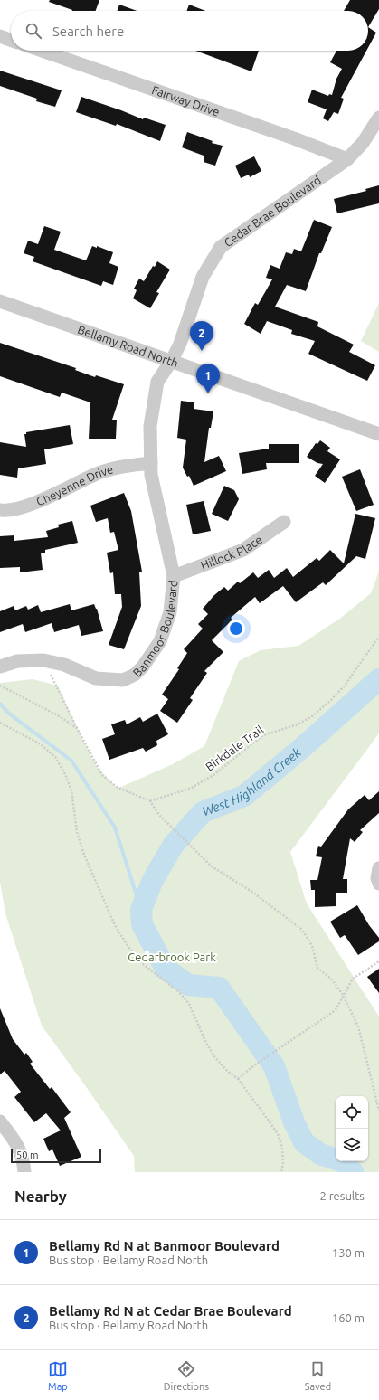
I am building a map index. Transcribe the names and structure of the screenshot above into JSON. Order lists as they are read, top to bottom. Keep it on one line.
{"streets":{"street":["Fairway Drive","Cedar Brae Boulevard","Bellamy Road North","Cheyenne Drive","Hillock Place","Banmoor Boulevard"],"path":["Birkdale Trail"]},"crossings":[["Fairway Drive","Cedar Brae Boulevard"],["Cedar Brae Boulevard","Bellamy Road North"],["Cedar Brae Boulevard","Banmoor Boulevard"],["Bellamy Road North","Banmoor Boulevard"],["Cheyenne Drive","Banmoor Boulevard"],["Hillock Place","Banmoor Boulevard"]],"water":["West Highland Creek"],"parks":["Cedarbrook Park"],"scale_bar":"50 m","page":{"search":"Search here","pins":["2","1"],"scale":"50 m","heading":["Nearby","2 results"],"list":[{"mark":"1","name":"Bellamy Rd N at Banmoor Boulevard","note":"Bus stop · Bellamy Road North","value":"130 m"},{"mark":"2","name":"Bellamy Rd N at Cedar Brae Boulevard","note":"Bus stop · Bellamy Road North","value":"160 m"}],"nav":["Map","Directions","Saved"]}}
